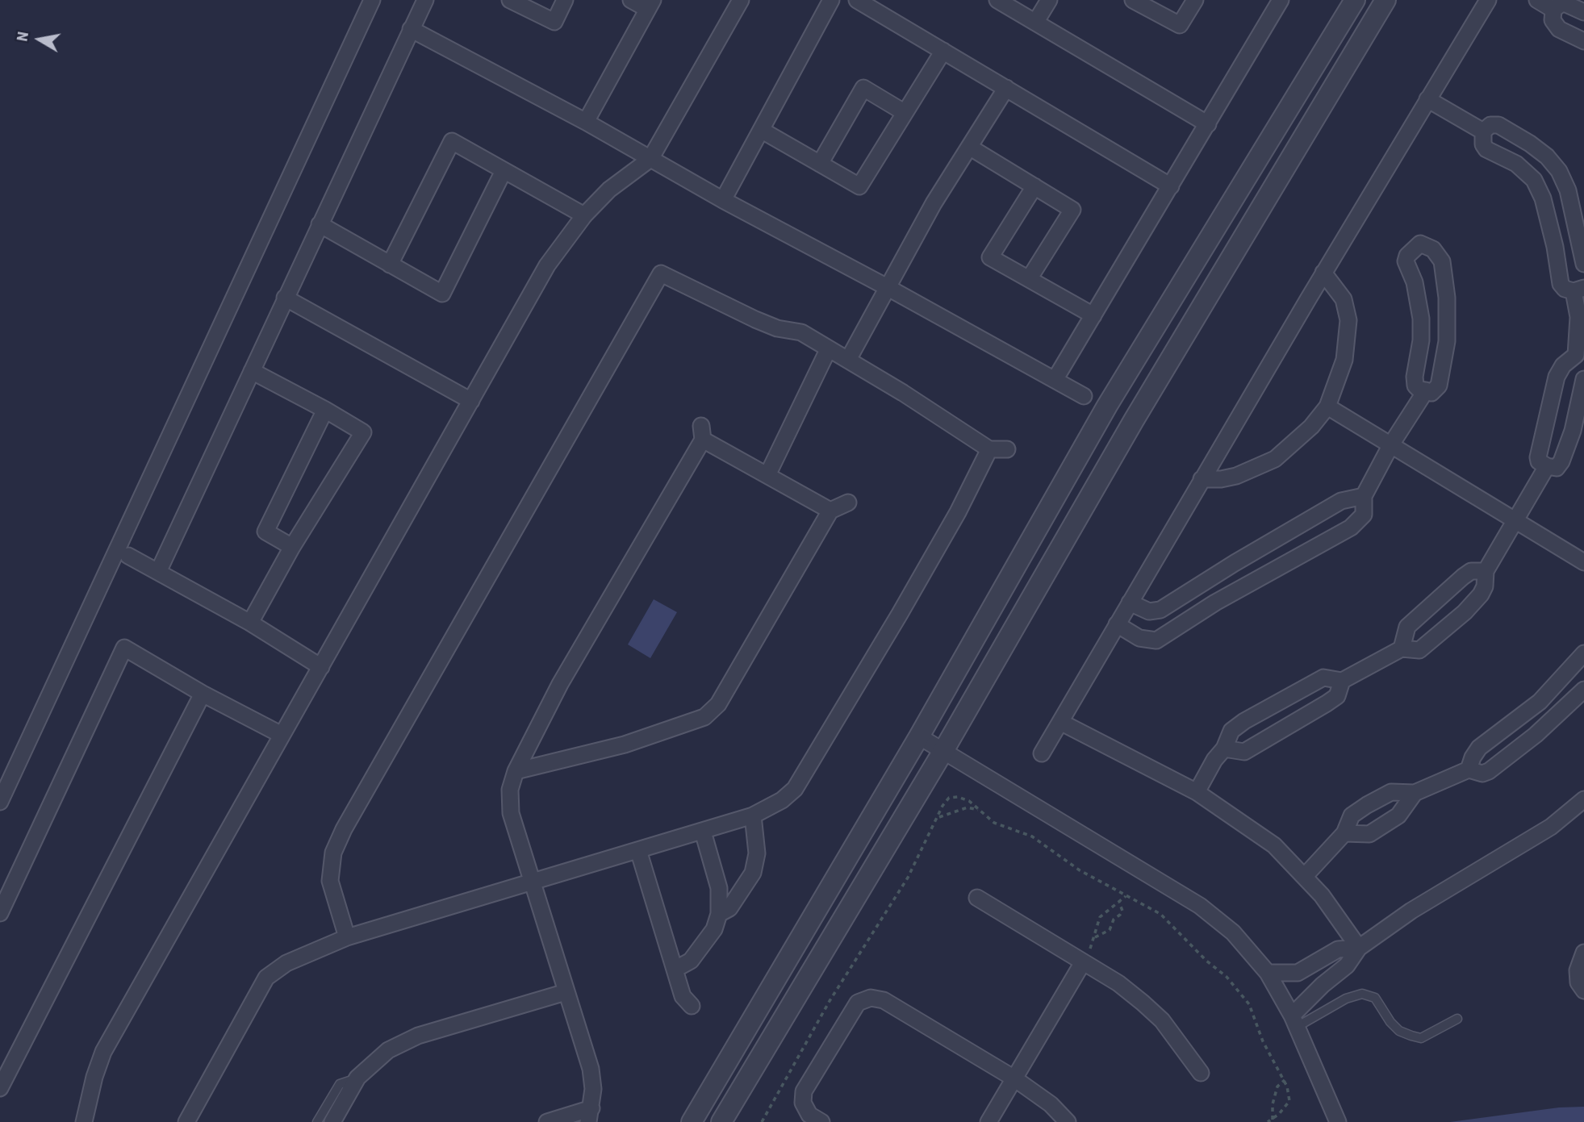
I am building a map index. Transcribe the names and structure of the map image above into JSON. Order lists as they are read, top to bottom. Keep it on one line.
{"north":"left"}
